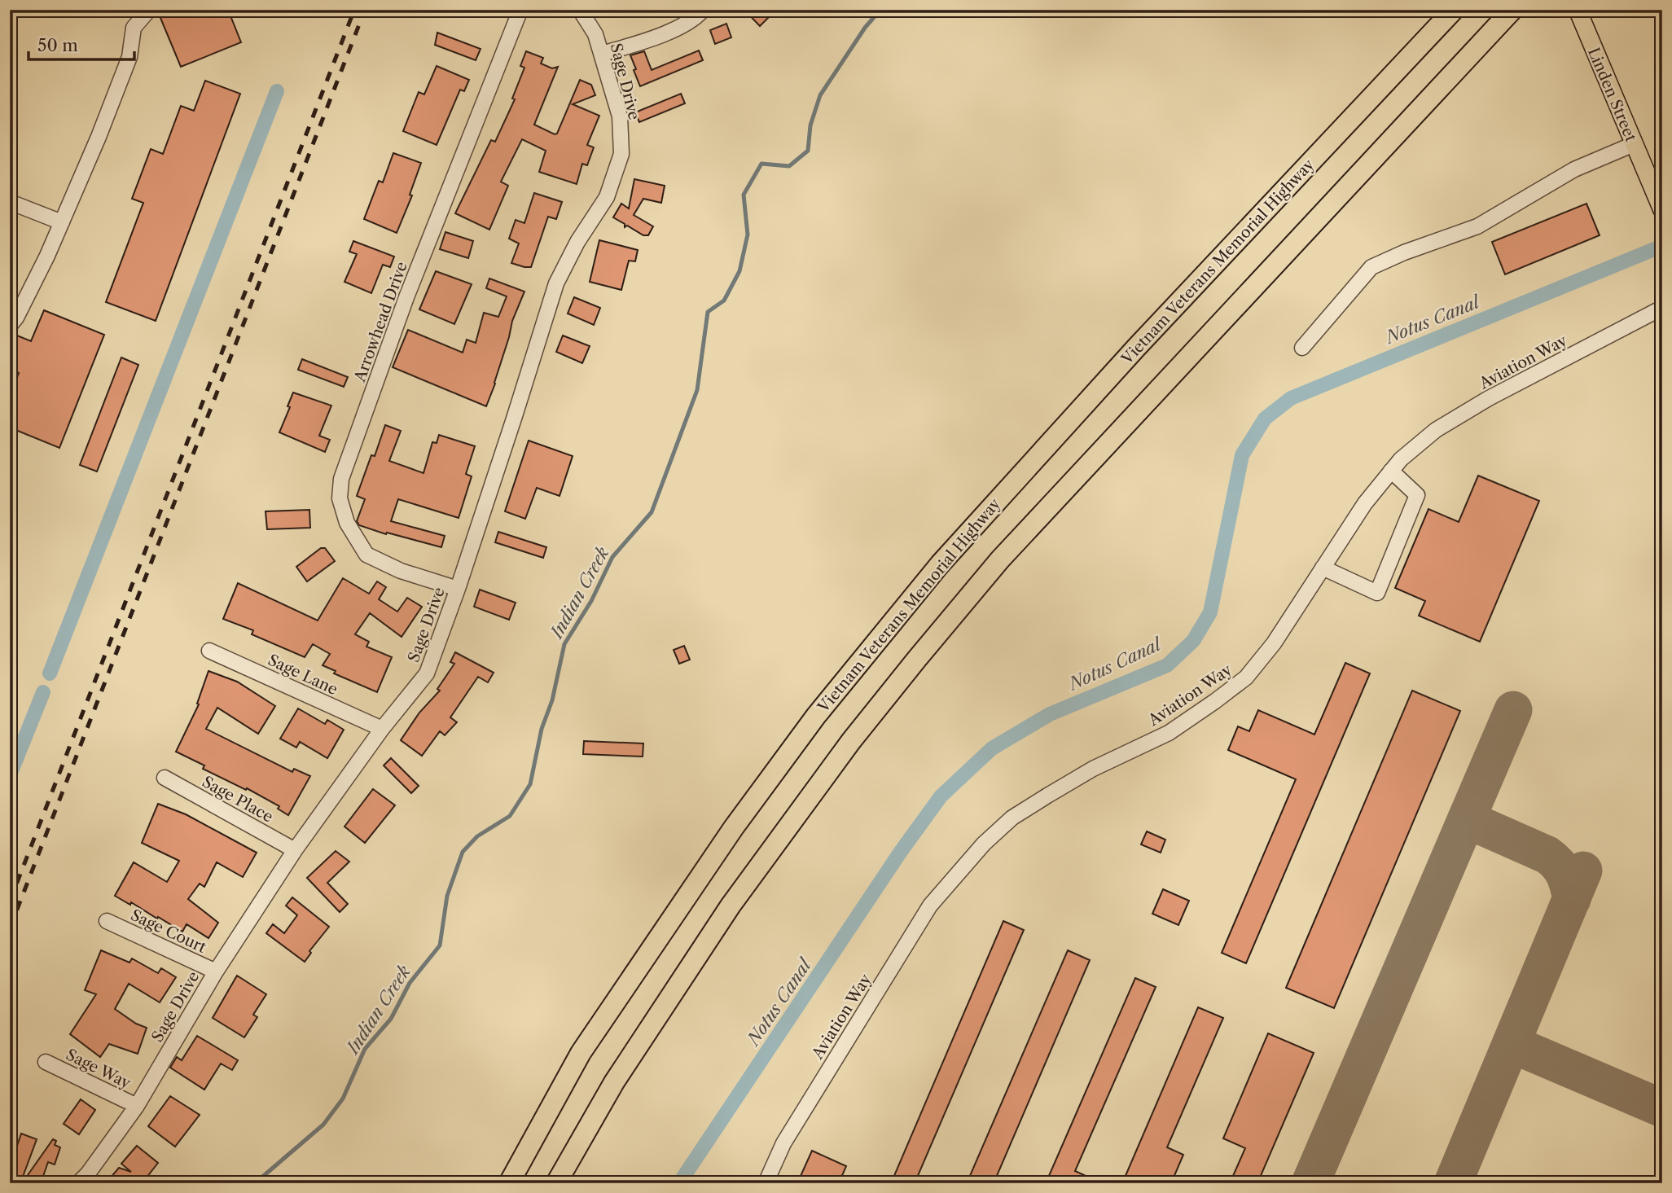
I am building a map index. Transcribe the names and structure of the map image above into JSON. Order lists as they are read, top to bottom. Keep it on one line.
{"streets":{"highway":["Vietnam Veterans Memorial Highway"],"main road":["Linden Street"],"street":["Sage Drive","Arrowhead Drive","Aviation Way","Sage Lane","Sage Place","Sage Court","Sage Way"]},"crossings":[["Sage Drive","Arrowhead Drive"],["Sage Drive","Sage Lane"],["Sage Drive","Sage Place"],["Sage Drive","Sage Court"],["Sage Drive","Sage Way"]],"water":["Notus Canal","Indian Creek"],"scale_bar":"50 m"}
